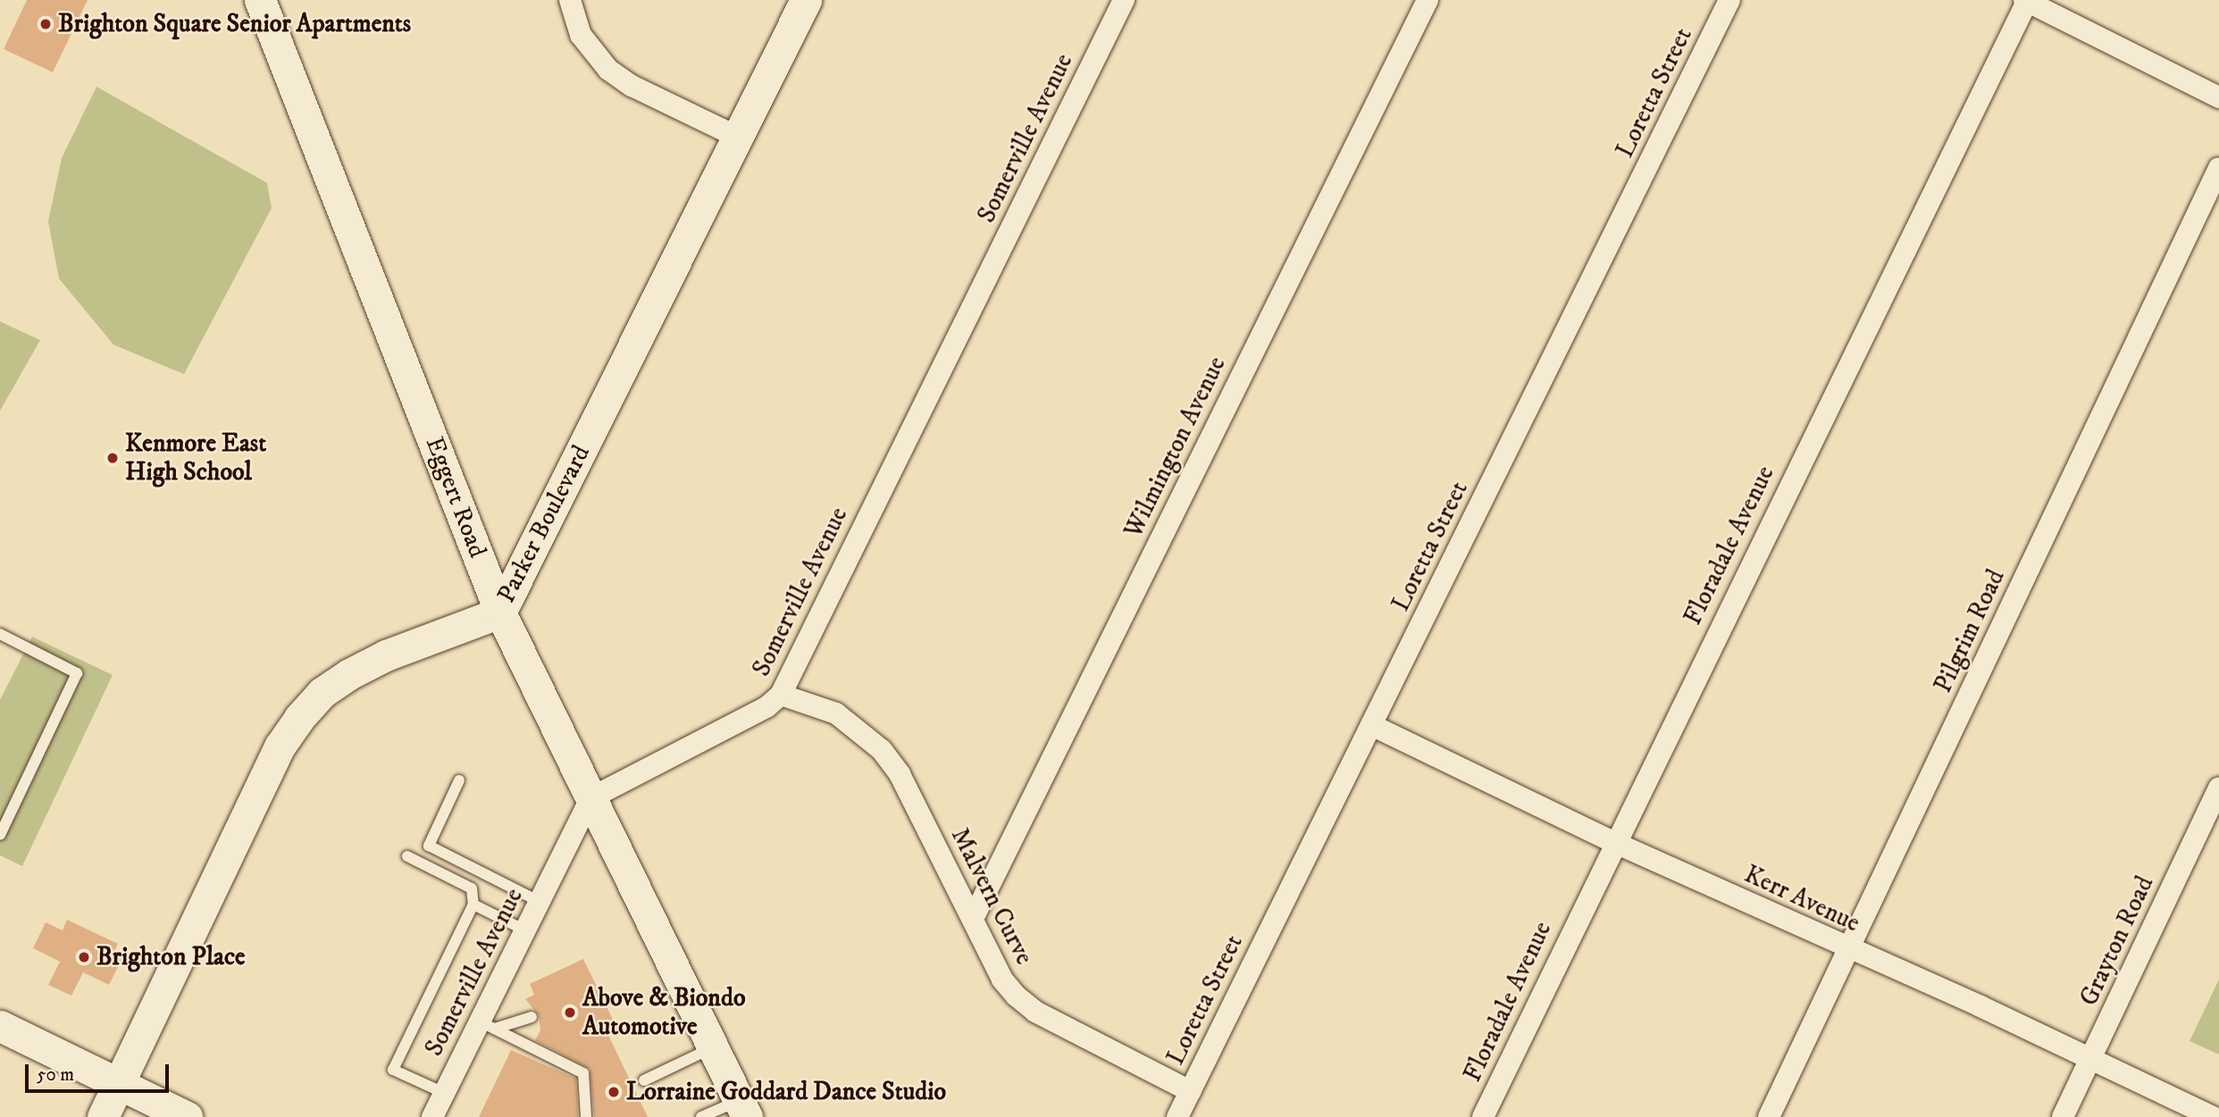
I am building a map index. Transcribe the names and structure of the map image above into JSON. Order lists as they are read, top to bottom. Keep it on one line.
{"streets":{"street":["Loretta Street","Somerville Avenue","Wilmington Avenue","Eggert Road","Parker Boulevard","Floradale Avenue","Pilgrim Road","Malvern Curve","Kerr Avenue","Grayton Road"]},"crossings":[["Loretta Street","Malvern Curve"],["Loretta Street","Kerr Avenue"],["Somerville Avenue","Eggert Road"],["Somerville Avenue","Malvern Curve"],["Wilmington Avenue","Malvern Curve"],["Eggert Road","Parker Boulevard"],["Floradale Avenue","Kerr Avenue"],["Pilgrim Road","Kerr Avenue"],["Kerr Avenue","Grayton Road"]],"places":["Brighton Square Senior Apartments","Kenmore East High School","Brighton Place","Above & Biondo Automotive","Lorraine Goddard Dance Studio"],"scale_bar":"50 m"}
